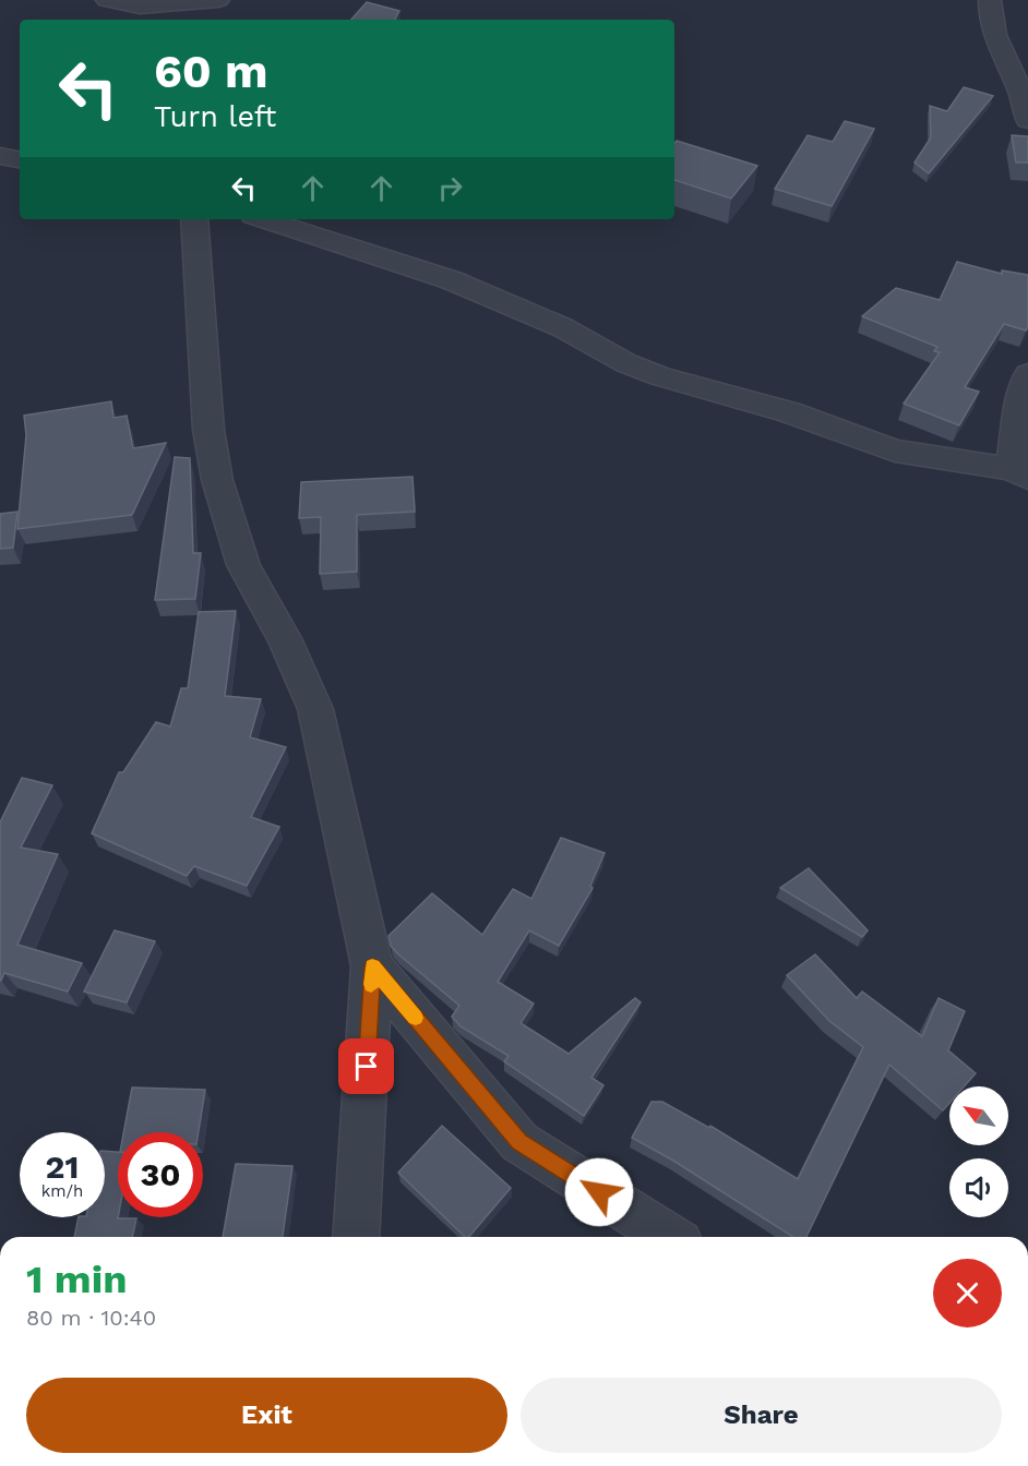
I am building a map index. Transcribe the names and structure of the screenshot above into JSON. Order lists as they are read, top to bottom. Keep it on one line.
{"north":"top left","page":{"turn":["60 m","Turn left"],"speed":"21 km/h","limit":"30","heading":["1 min","80 m · 10:40"],"buttons":["Exit","Share"]}}
